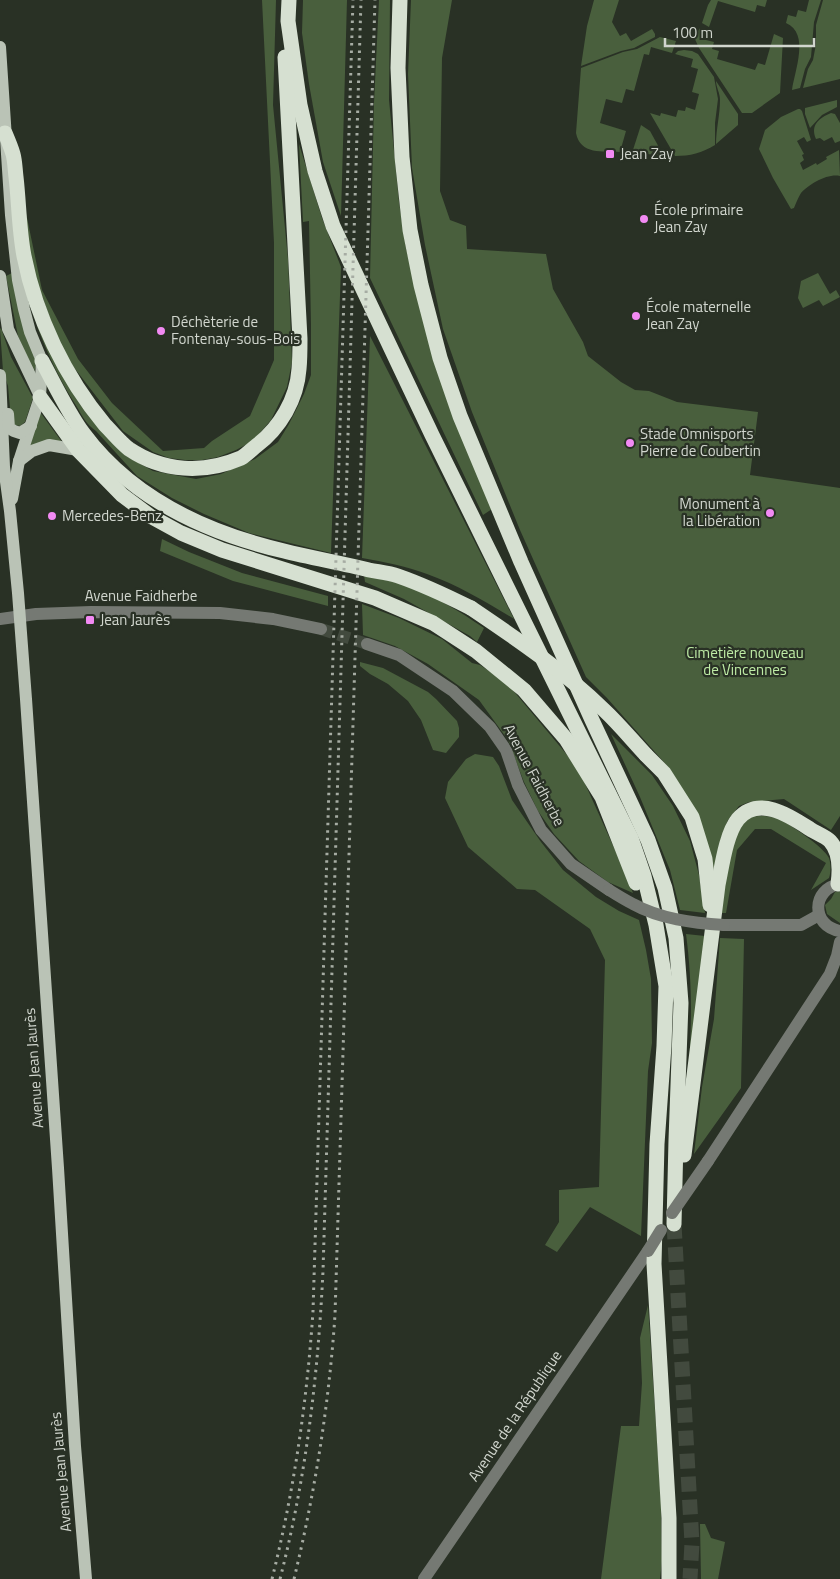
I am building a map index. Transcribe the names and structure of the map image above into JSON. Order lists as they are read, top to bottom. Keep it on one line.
{"streets":{"main road":["Avenue Jean Jaurès"],"street":["Avenue Faidherbe","Avenue de la République"]},"crossings":[["Avenue Faidherbe","Avenue Jean Jaurès"]],"parks":["Cimetière nouveau de Vincennes"],"places":{"transit":["Jean Zay","Jean Jaurès"],"other":["École primaire Jean Zay","École maternelle Jean Zay","Déchèterie de Fontenay-sous-Bois","Stade Omnisports Pierre de Coubertin","Monument à la Libération","Mercedes-Benz"]},"scale_bar":"100 m"}
